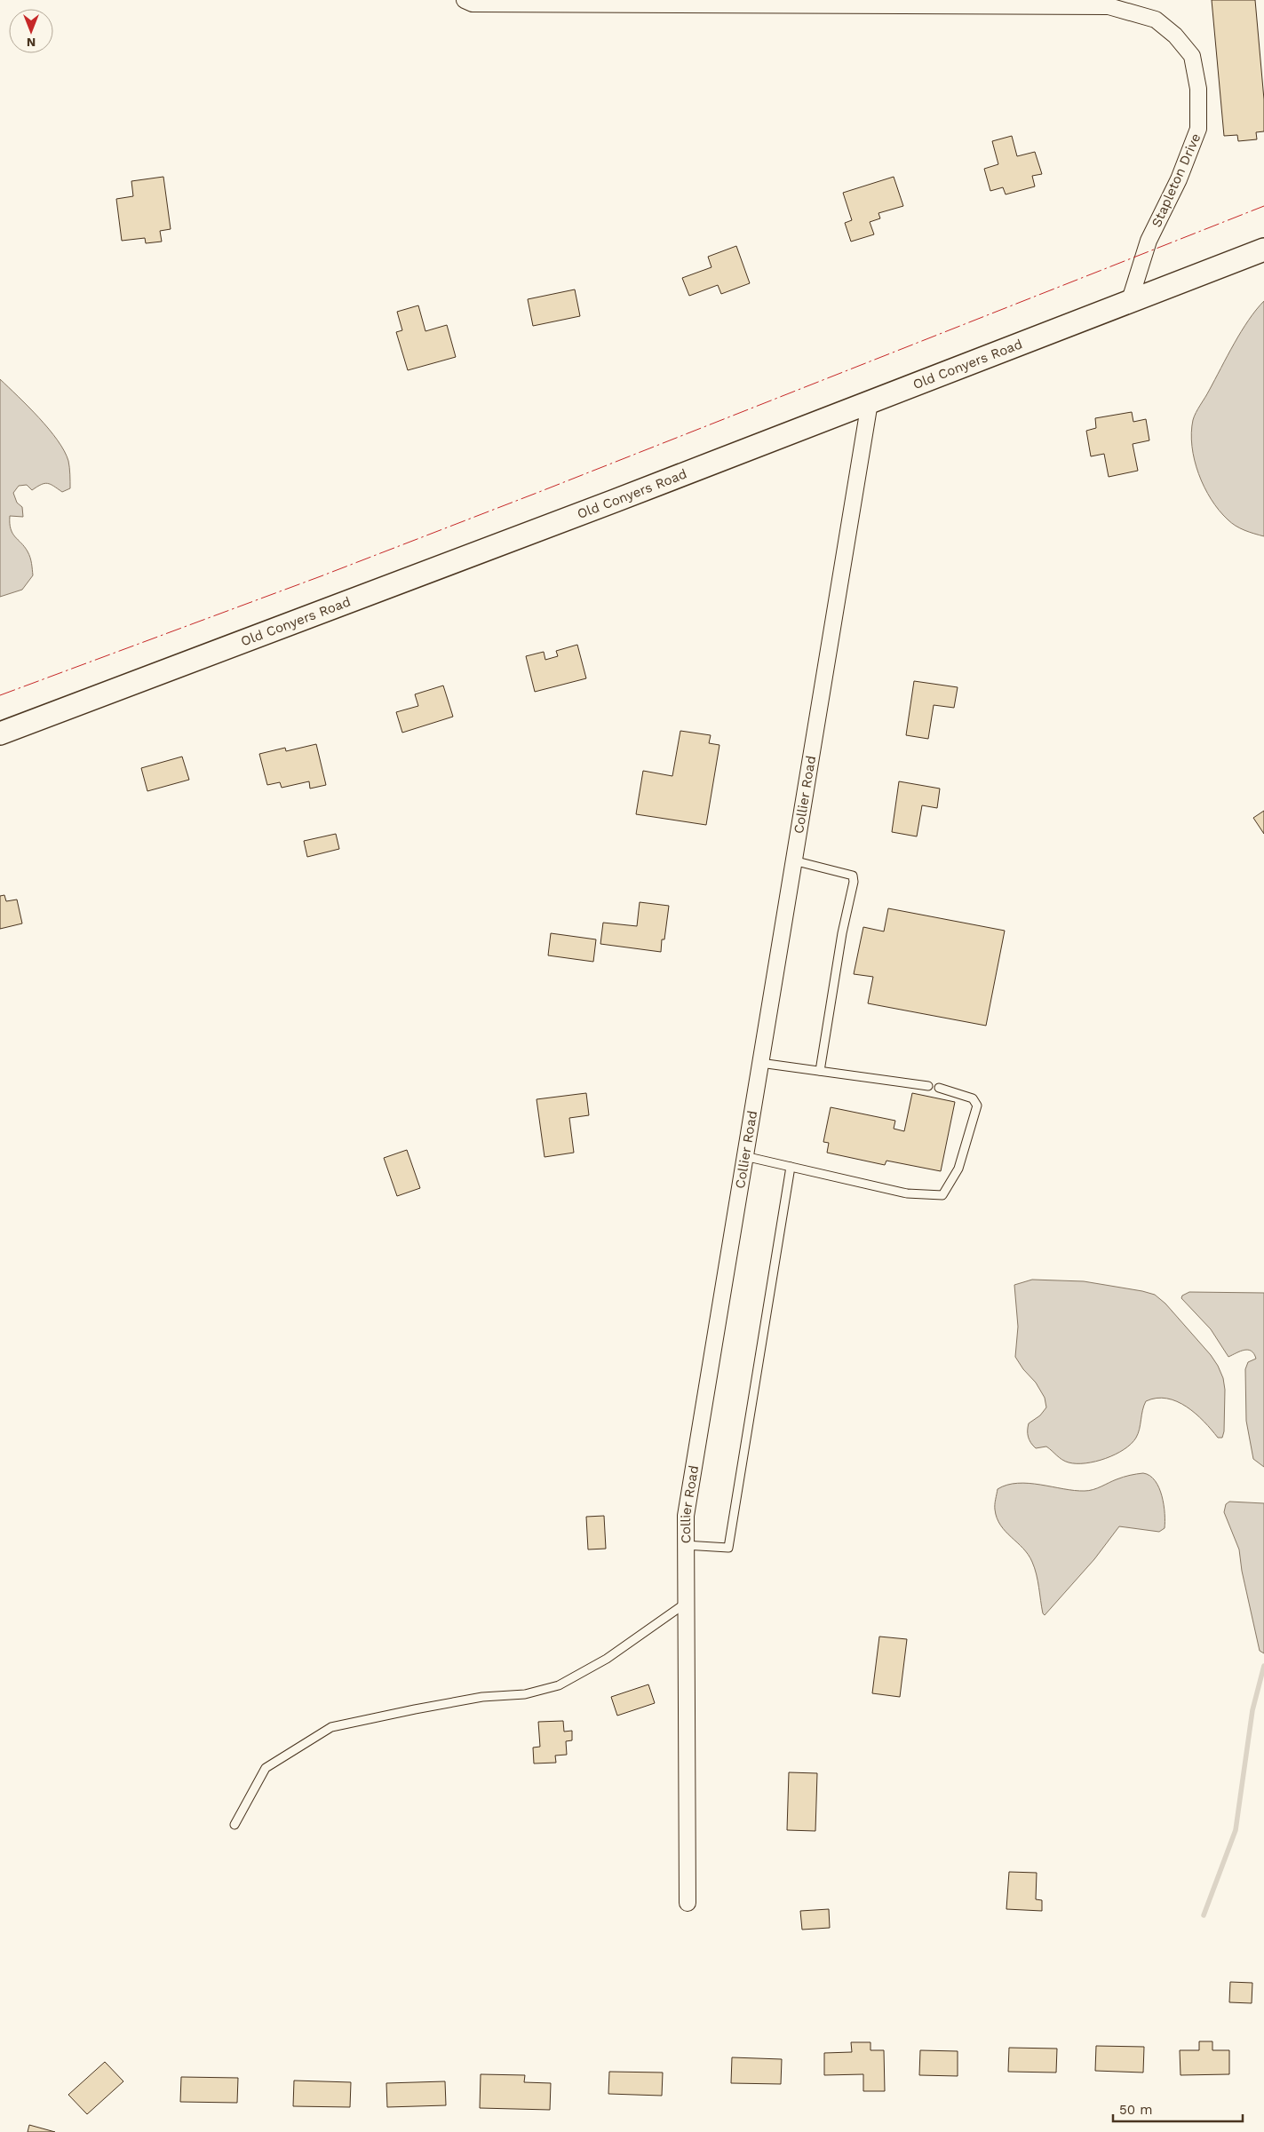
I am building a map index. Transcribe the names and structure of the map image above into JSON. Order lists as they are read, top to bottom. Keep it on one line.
{"streets":{"street":["Stapleton Drive","Old Conyers Road","Collier Road"]},"crossings":[["Stapleton Drive","Old Conyers Road"],["Old Conyers Road","Collier Road"]],"scale_bar":"50 m","north":"bottom"}
